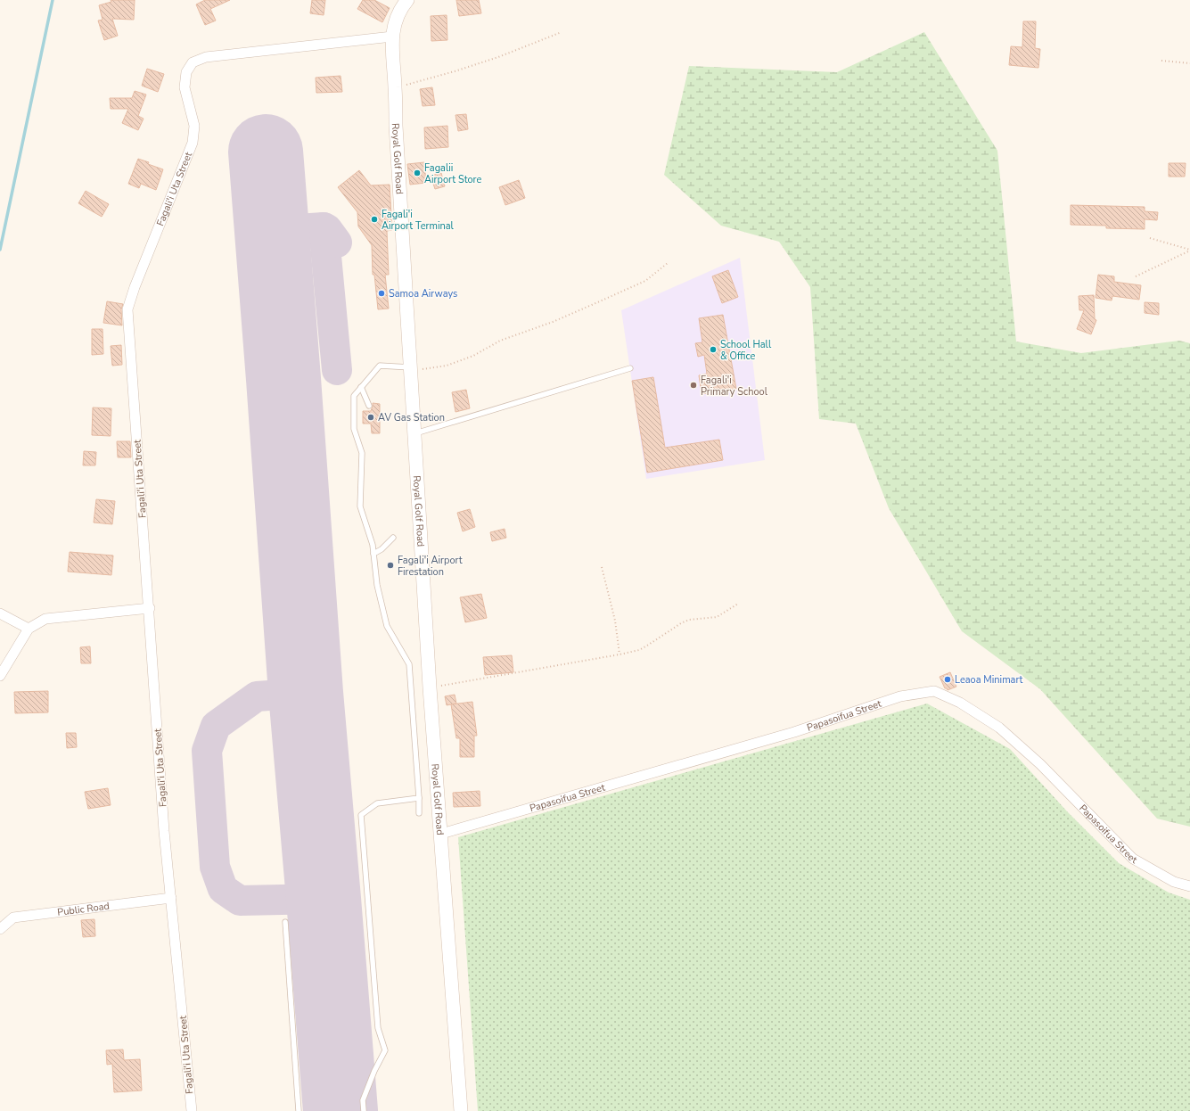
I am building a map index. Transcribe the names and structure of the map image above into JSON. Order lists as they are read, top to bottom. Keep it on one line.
{"streets":{"main road":["Royal Golf Road"],"street":["Fagali'i Uta Street","Papasoifua Street","Public Road"]},"crossings":[["Royal Golf Road","Fagali'i Uta Street"],["Royal Golf Road","Papasoifua Street"],["Fagali'i Uta Street","Public Road"]],"places":["Fagalii Airport Store","Fagali'i Airport Terminal","Samoa Airways","School Hall & Office","Fagali'i Primary School","AV Gas Station","Fagali'i Airport Firestation","Leaoa Minimart"]}
